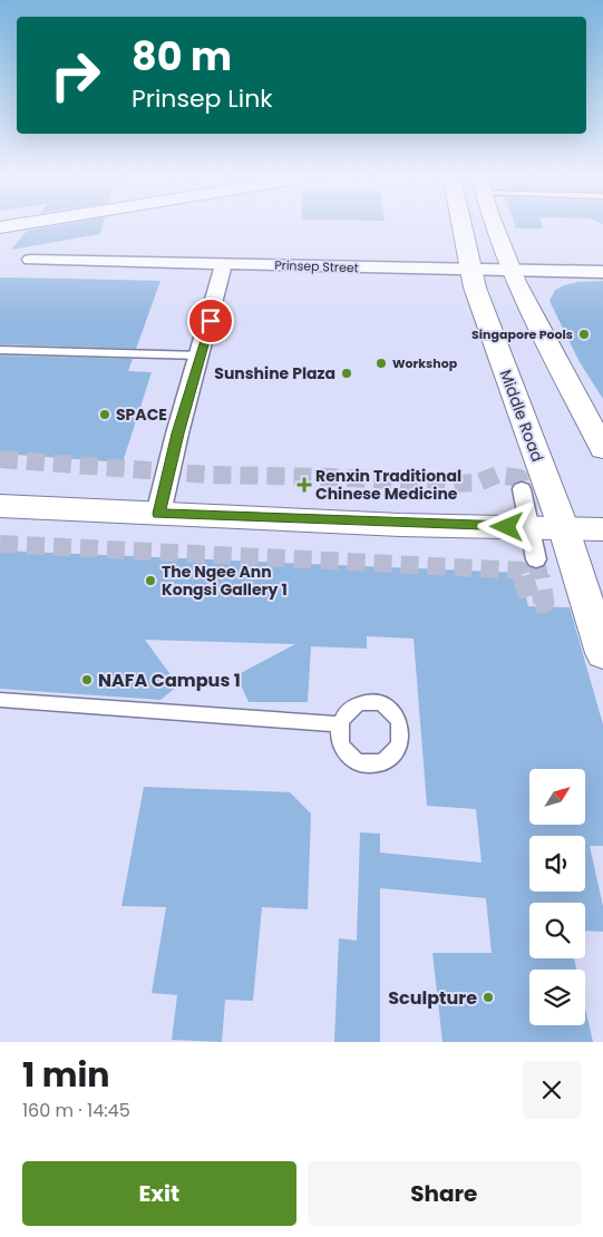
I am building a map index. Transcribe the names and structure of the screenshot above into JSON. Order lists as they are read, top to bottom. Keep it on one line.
{"streets":{"main road":["Middle Road"],"street":["Prinsep Street"]},"crossings":[["Prinsep Street","Middle Road"]],"places":{"other":["Singapore Pools","Workshop","Sunshine Plaza","SPACE","The Ngee Ann Kongsi Gallery 1","NAFA Campus 1","Sculpture"],"health":["Renxin Traditional Chinese Medicine"]},"north":"top right","page":{"turn":["80 m","Prinsep Link"],"heading":["1 min","160 m · 14:45"],"buttons":["Exit","Share"]}}
